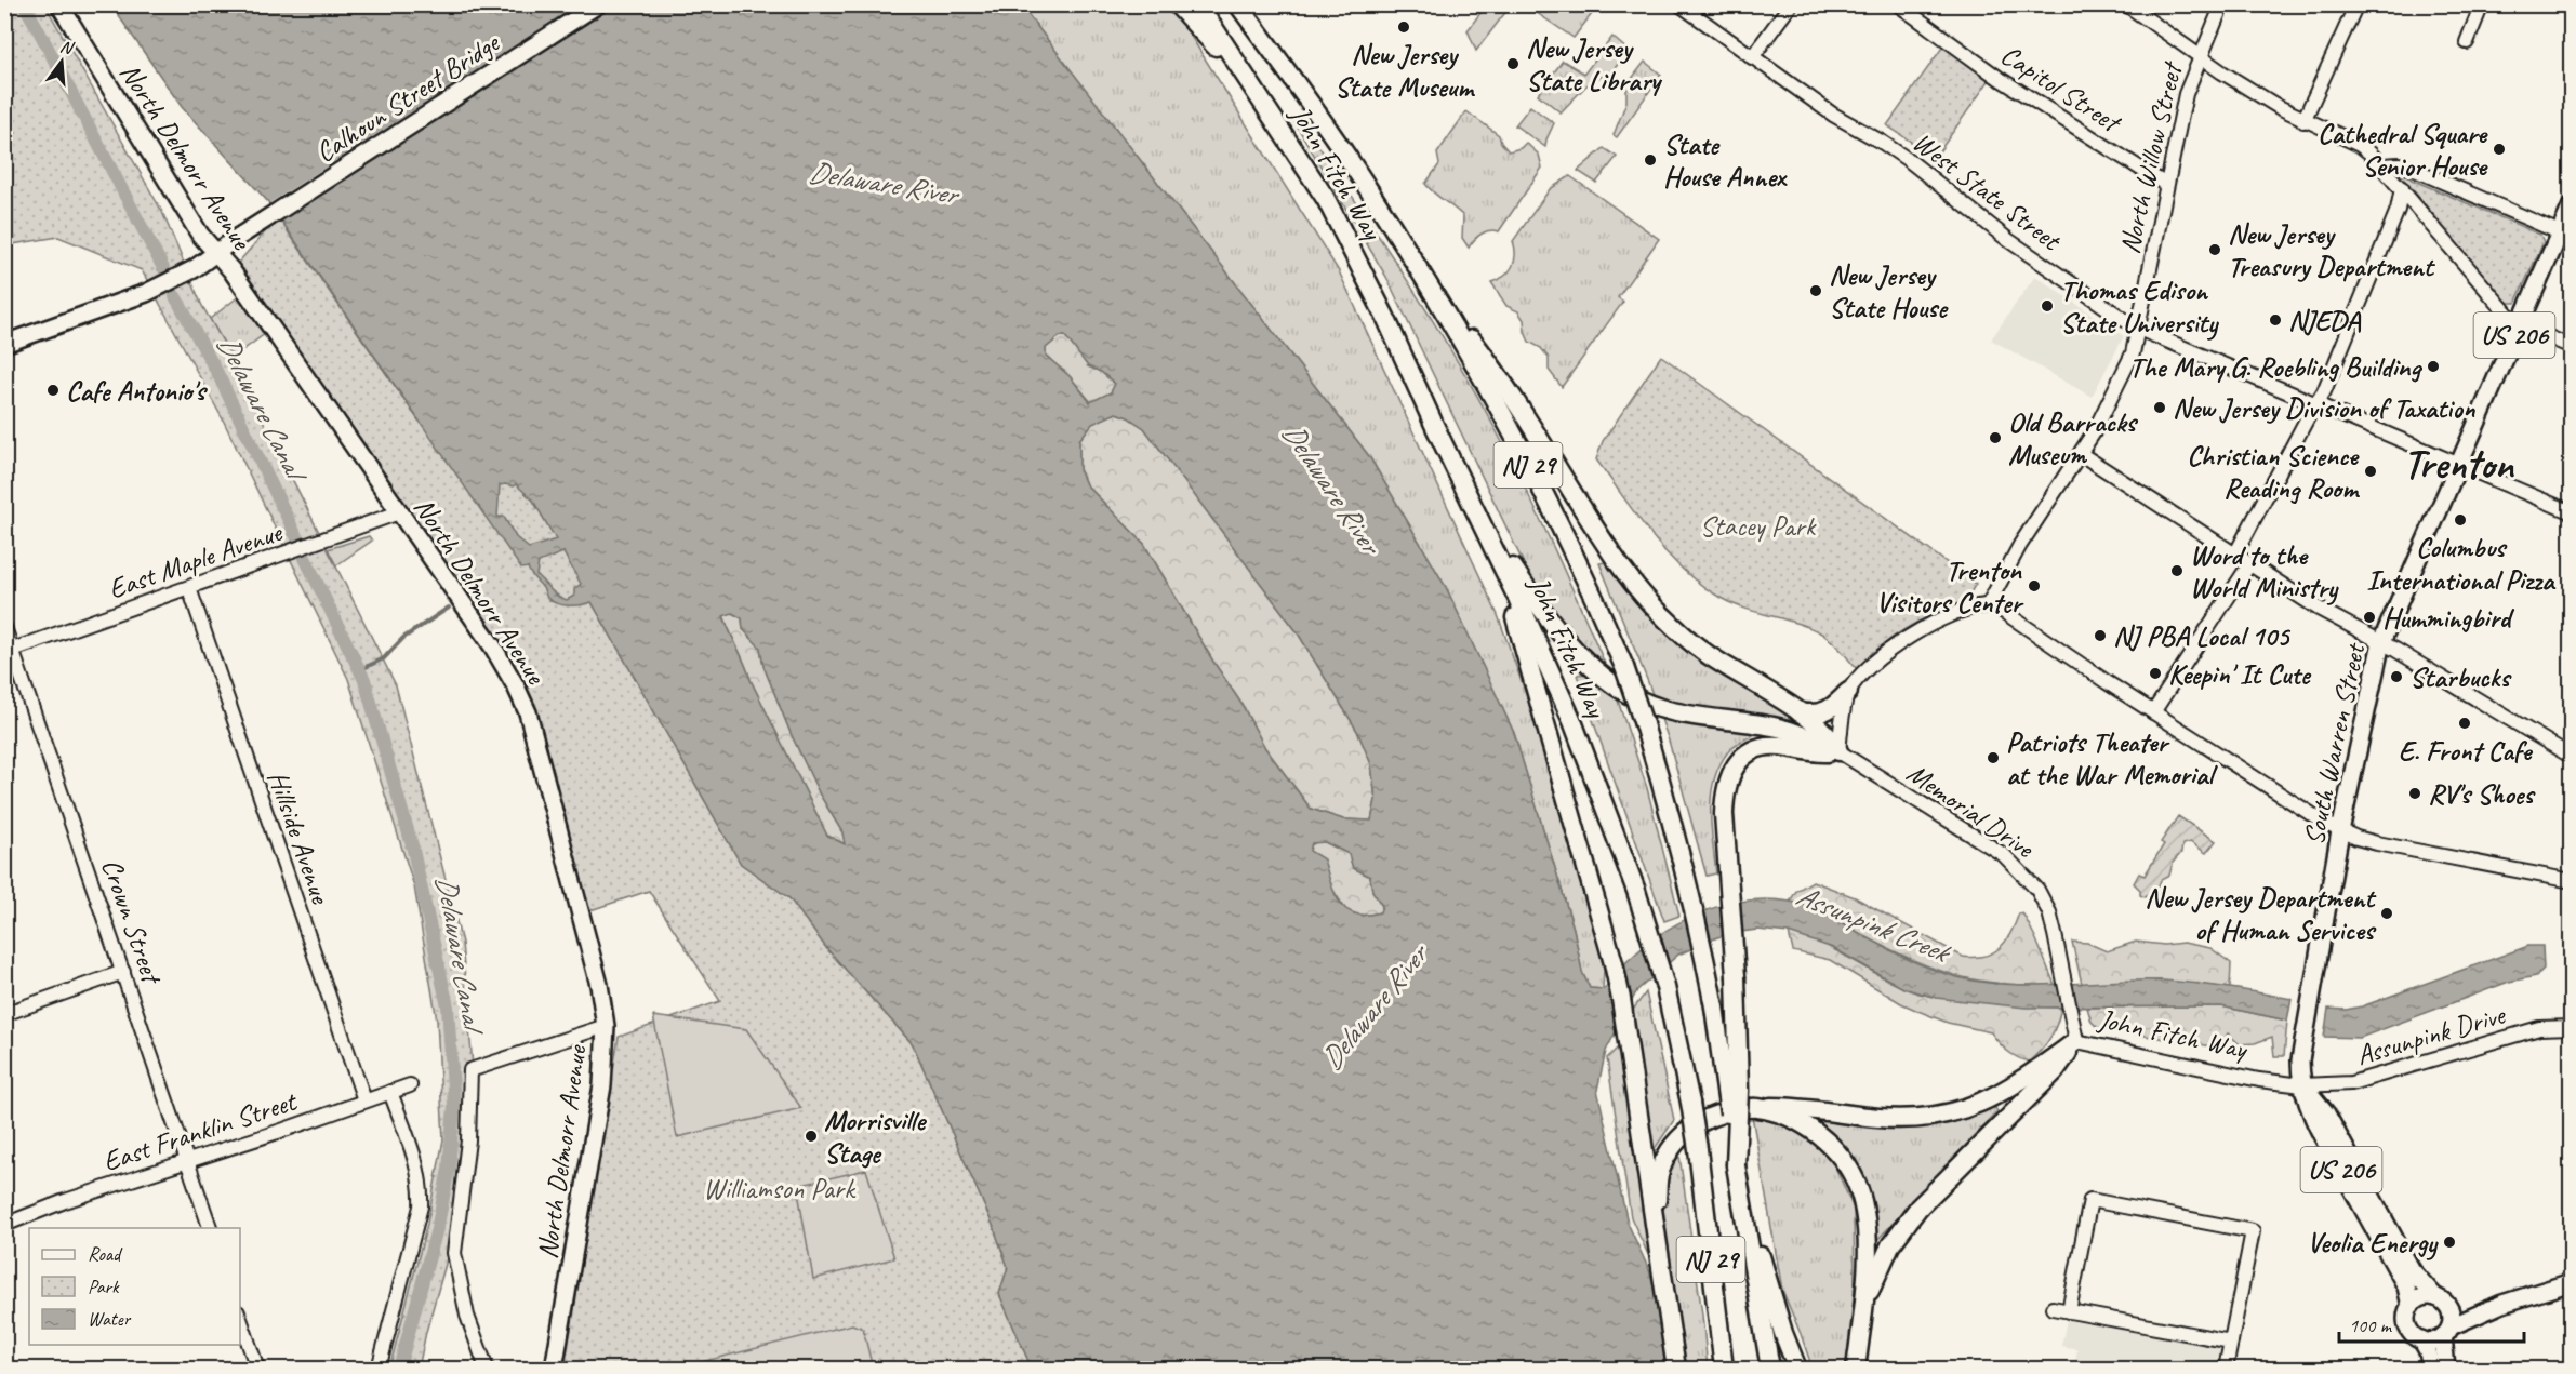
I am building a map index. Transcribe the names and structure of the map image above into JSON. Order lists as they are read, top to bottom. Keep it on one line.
{"streets":{"highway":["John Fitch Way","NJ 29"],"main road":["Calhoun Street Bridge","North Delmorr Avenue","US 206","South Warren Street"],"street":["Capitol Street","North Willow Street","West State Street","East Maple Avenue","Memorial Drive","Hillside Avenue","Crown Street","Assunpink Drive","East Franklin Street"]},"crossings":[["Capitol Street","North Willow Street"],["Calhoun Street Bridge","North Delmorr Avenue"],["North Delmorr Avenue","East Maple Avenue"],["North Willow Street","West State Street"],["John Fitch Way","NJ 29"],["John Fitch Way","Memorial Drive"],["John Fitch Way","Assunpink Drive"],["West State Street","US 206"],["West State Street","South Warren Street"],["US 206","South Warren Street"],["East Maple Avenue","Hillside Avenue"],["East Maple Avenue","Crown Street"],["South Warren Street","Assunpink Drive"],["Hillside Avenue","East Franklin Street"],["Crown Street","East Franklin Street"]],"districts":["Trenton"],"water":["Delaware River","Delaware Canal","Assunpink Creek"],"parks":["Stacey Park","Williamson Park"],"places":["New Jersey State Museum","New Jersey State Library","Cathedral Square Senior House","State House Annex","New Jersey Treasury Department","New Jersey State House","Thomas Edison State University","NJEDA","The Mary G. Roebling Building","Cafe Antonio's","New Jersey Division of Taxation","Old Barracks Museum","Christian Science Reading Room","Columbus International Pizza","Word to the World Ministry","Trenton Visitors Center","Hummingbird","NJ PBA Local 105","Keepin' It Cute","Starbucks","E. Front Cafe","Patriots Theater at the War Memorial","RV's Shoes","New Jersey Department of Human Services","Morrisville Stage","Veolia Energy"],"legend":["Road","Park","Water"],"scale_bar":"100 m","north":"top"}
